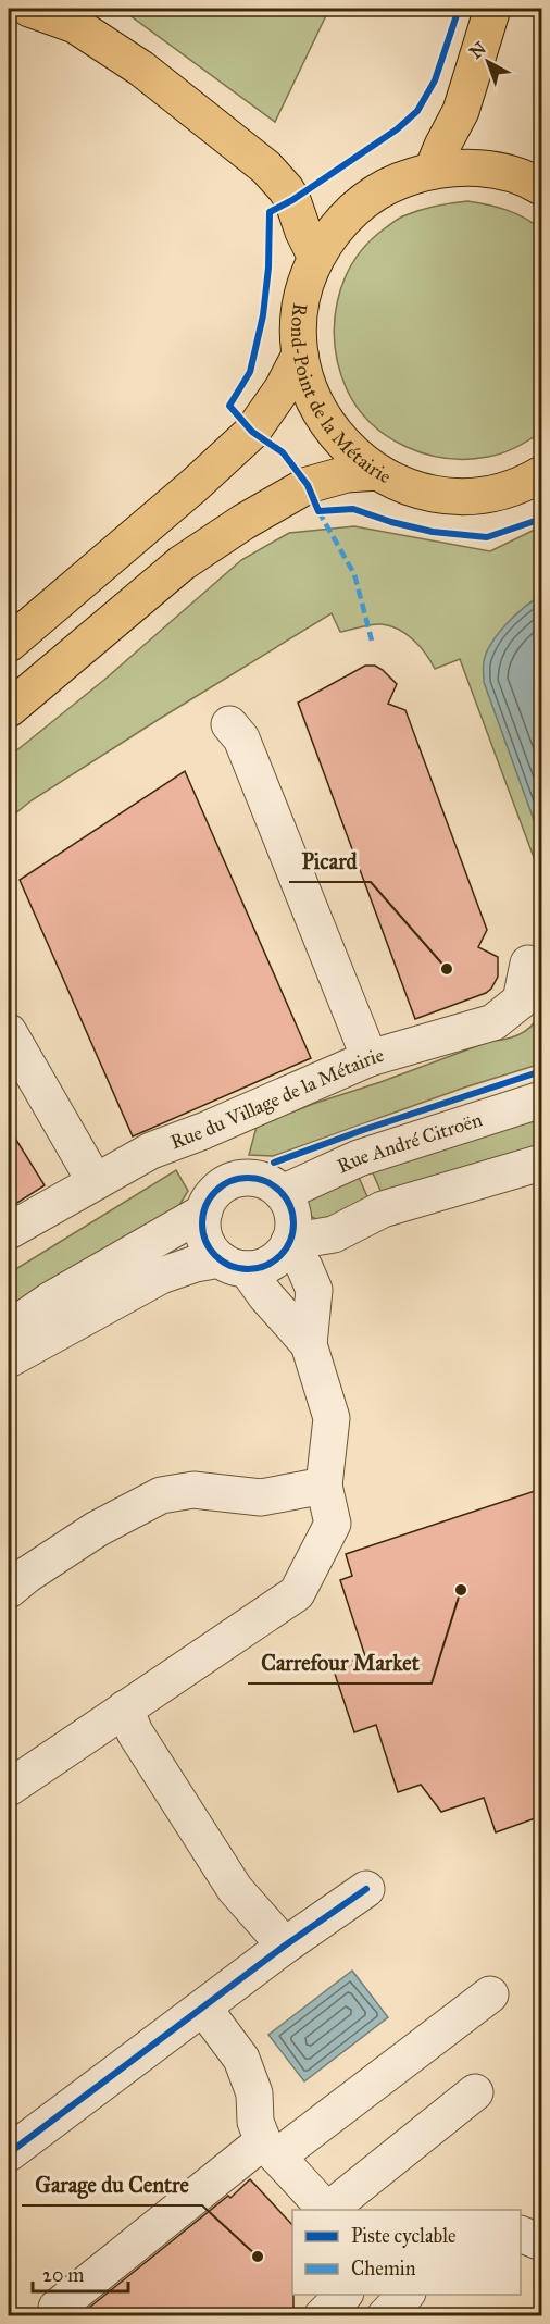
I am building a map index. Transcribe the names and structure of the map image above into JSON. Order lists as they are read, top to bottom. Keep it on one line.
{"streets":{"main road":["Rond-Point de la Métairie"],"street":["Rue du Village de la Métairie","Rue André Citroën"]},"places":["Picard","Carrefour Market","Garage du Centre"],"legend":["Piste cyclable","Chemin"],"scale_bar":"20 m","north":"top left"}
